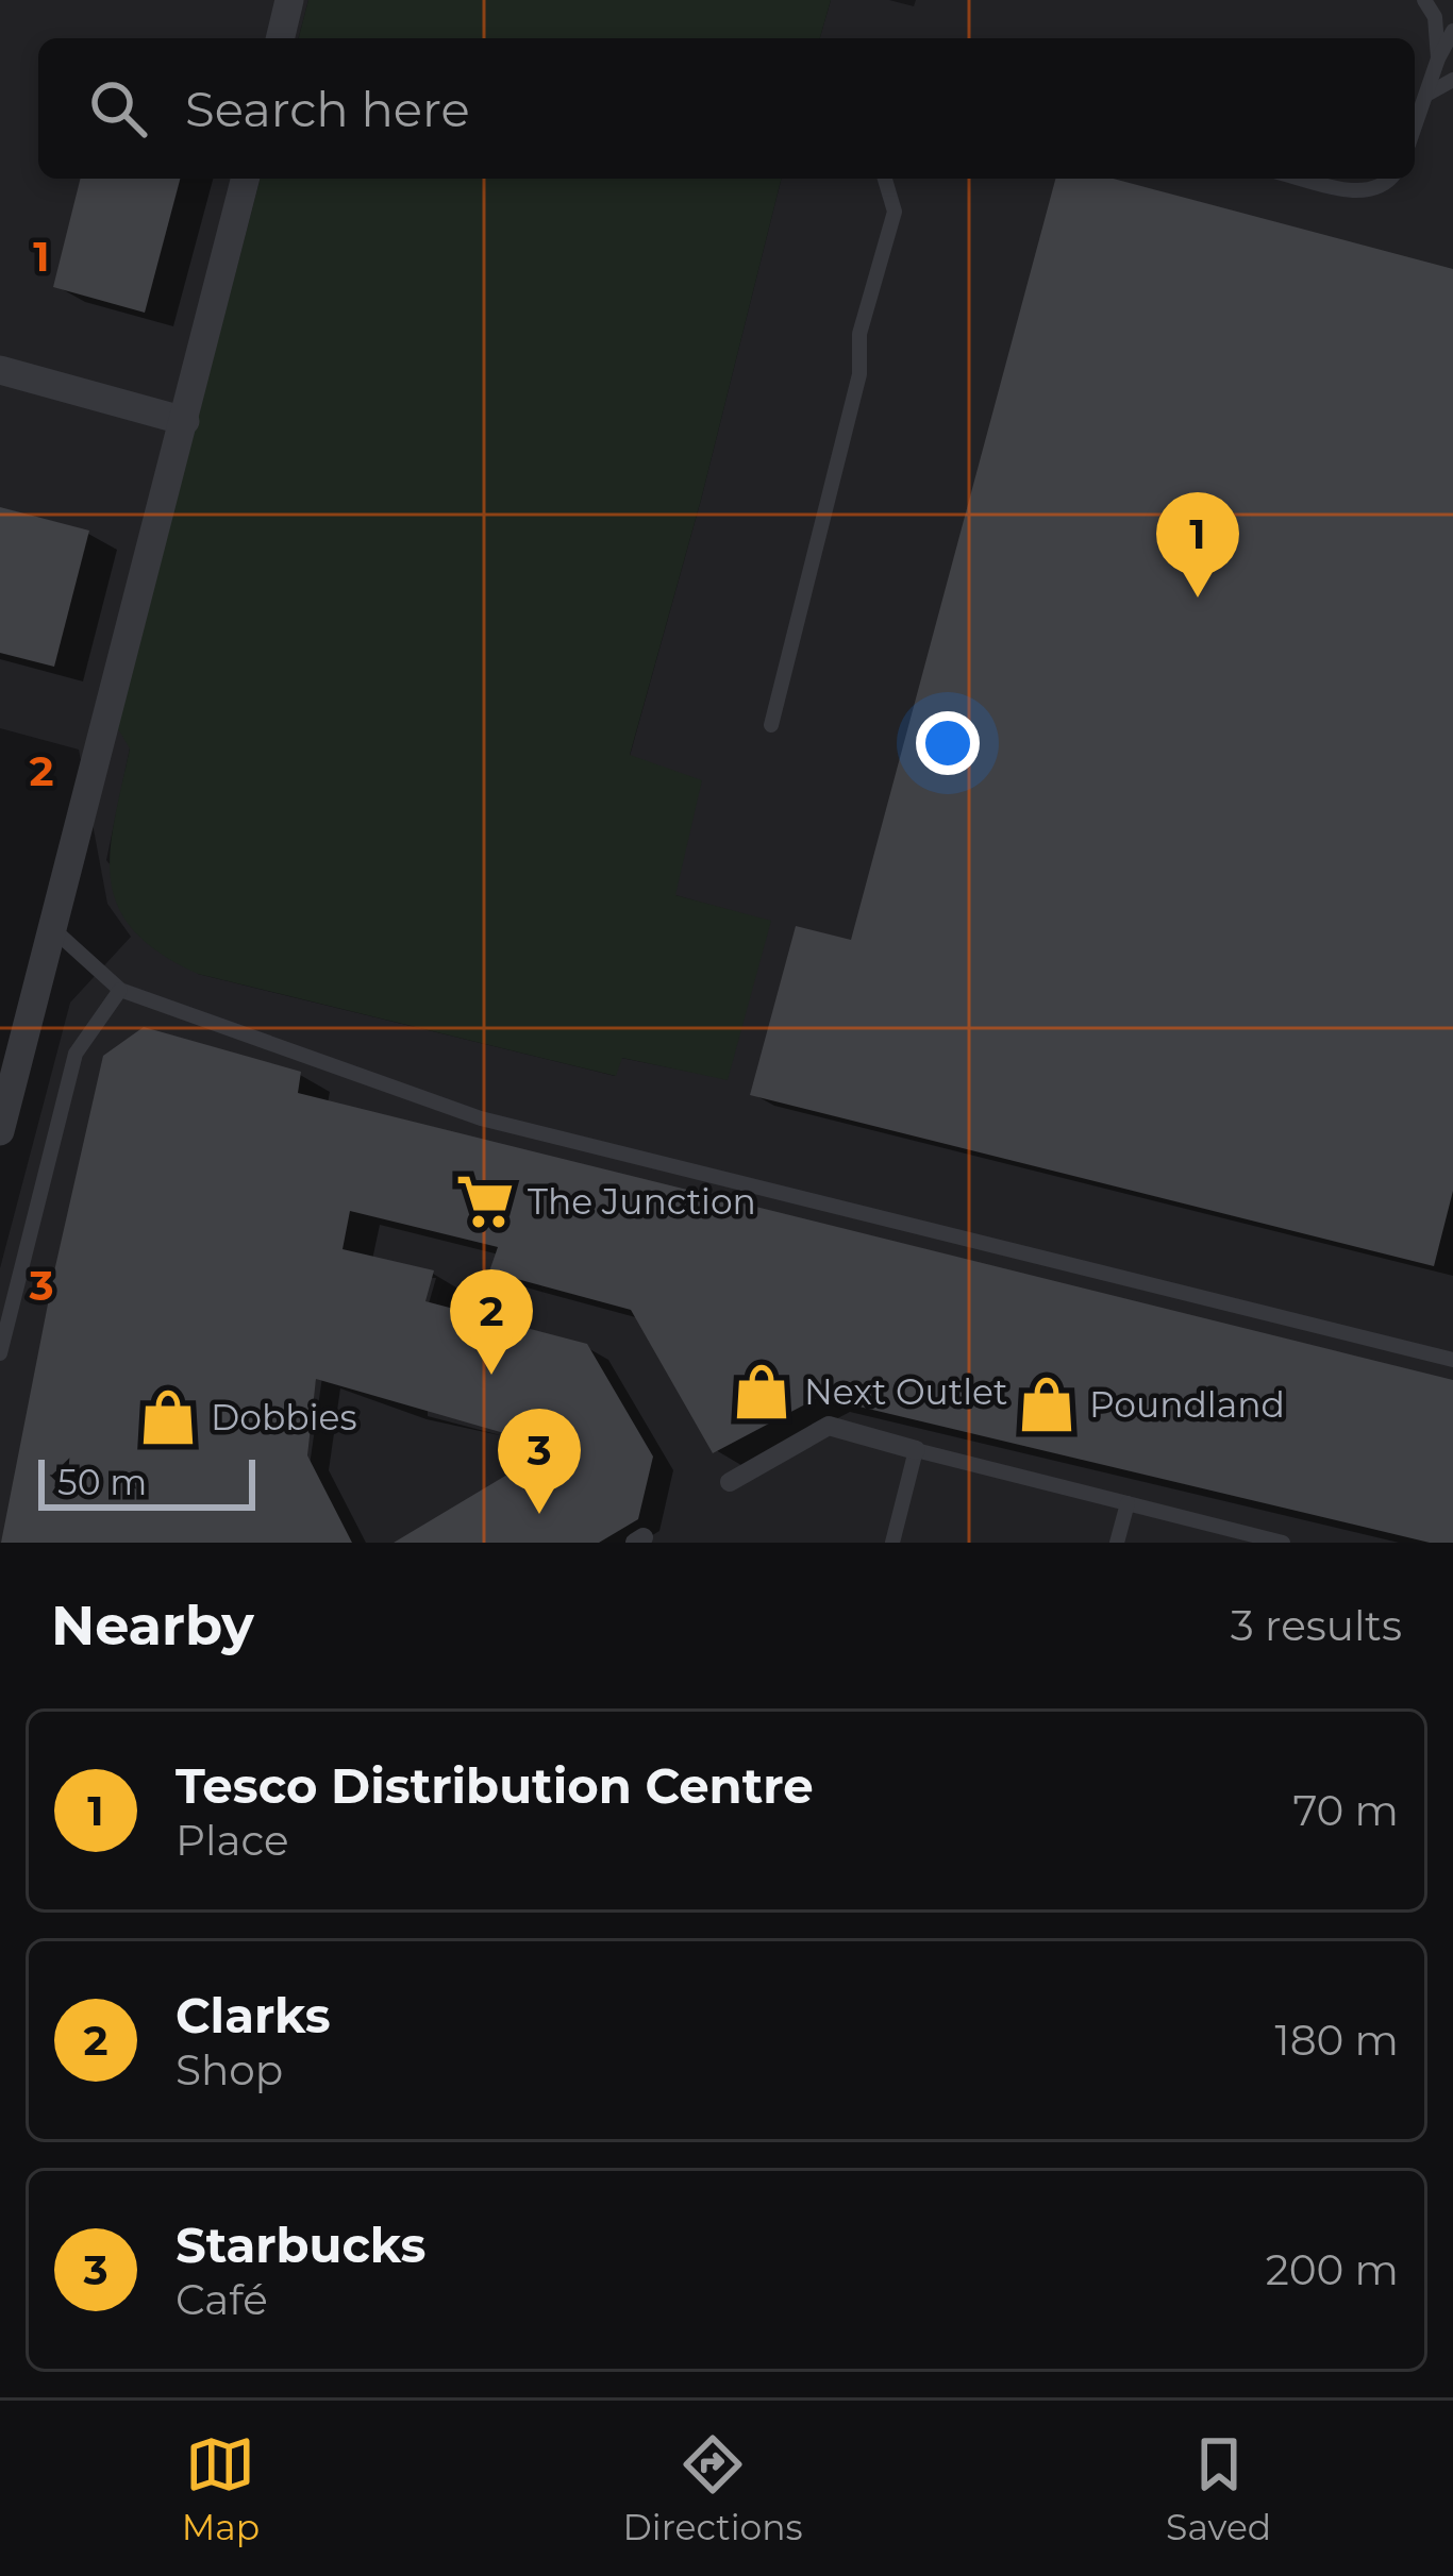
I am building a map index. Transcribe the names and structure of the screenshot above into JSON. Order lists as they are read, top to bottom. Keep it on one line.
{"places":{"supermarket":["The Junction"],"shop":["Next Outlet","Poundland","Dobbies"]},"scale_bar":"50 m","page":{"search":"Search here","pins":["1","2","3"],"scale":"50 m","heading":["Nearby","3 results"],"list":[{"mark":"1","name":"Tesco Distribution Centre","note":"Place","value":"70 m"},{"mark":"2","name":"Clarks","note":"Shop","value":"180 m"},{"mark":"3","name":"Starbucks","note":"Café","value":"200 m"}],"nav":["Map","Directions","Saved"]},"grid":{"rows":["1","2","3"]}}
